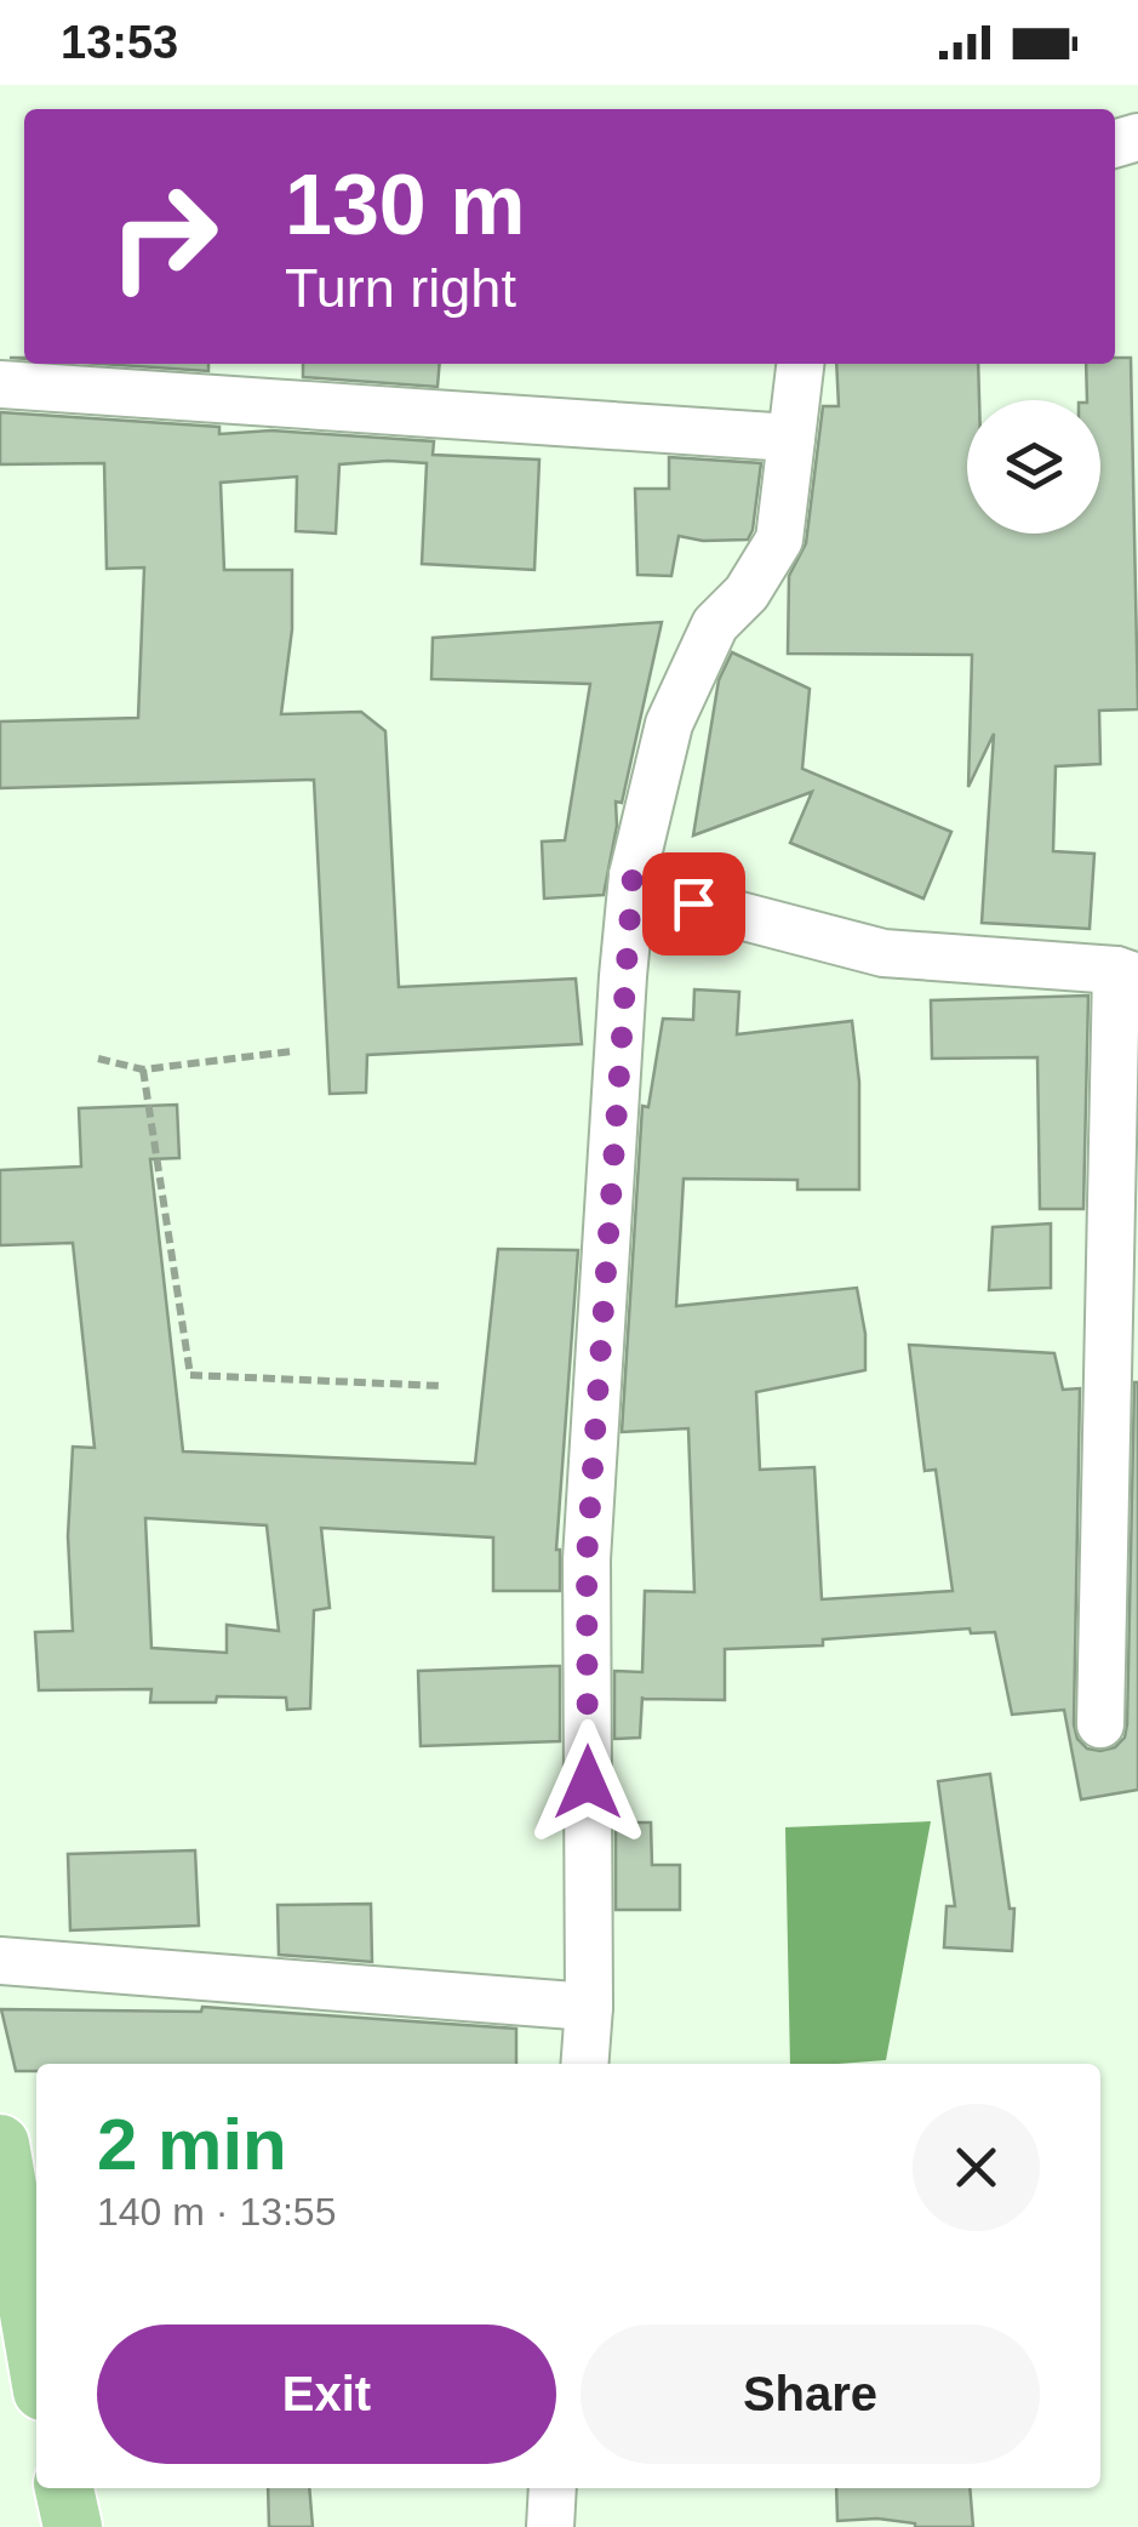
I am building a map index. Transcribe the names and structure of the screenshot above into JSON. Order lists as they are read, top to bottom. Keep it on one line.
{"page":{"status":"13:53","turn":["130 m","Turn right"],"heading":["2 min","140 m · 13:55"],"buttons":["Exit","Share"]}}
